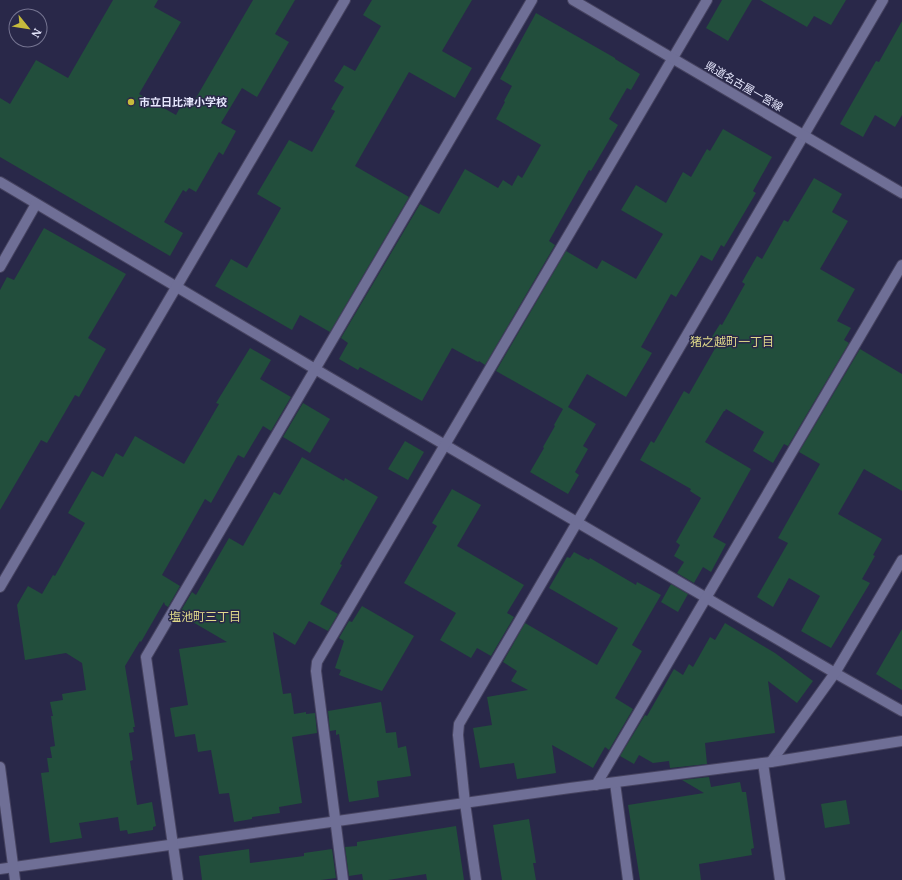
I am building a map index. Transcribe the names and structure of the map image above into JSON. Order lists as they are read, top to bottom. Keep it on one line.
{"streets":{"street":["県道名古屋一宮線"]},"districts":["猪之越町一丁目","塩池町三丁目"],"places":["市立日比津小学校"],"north":"bottom right"}
